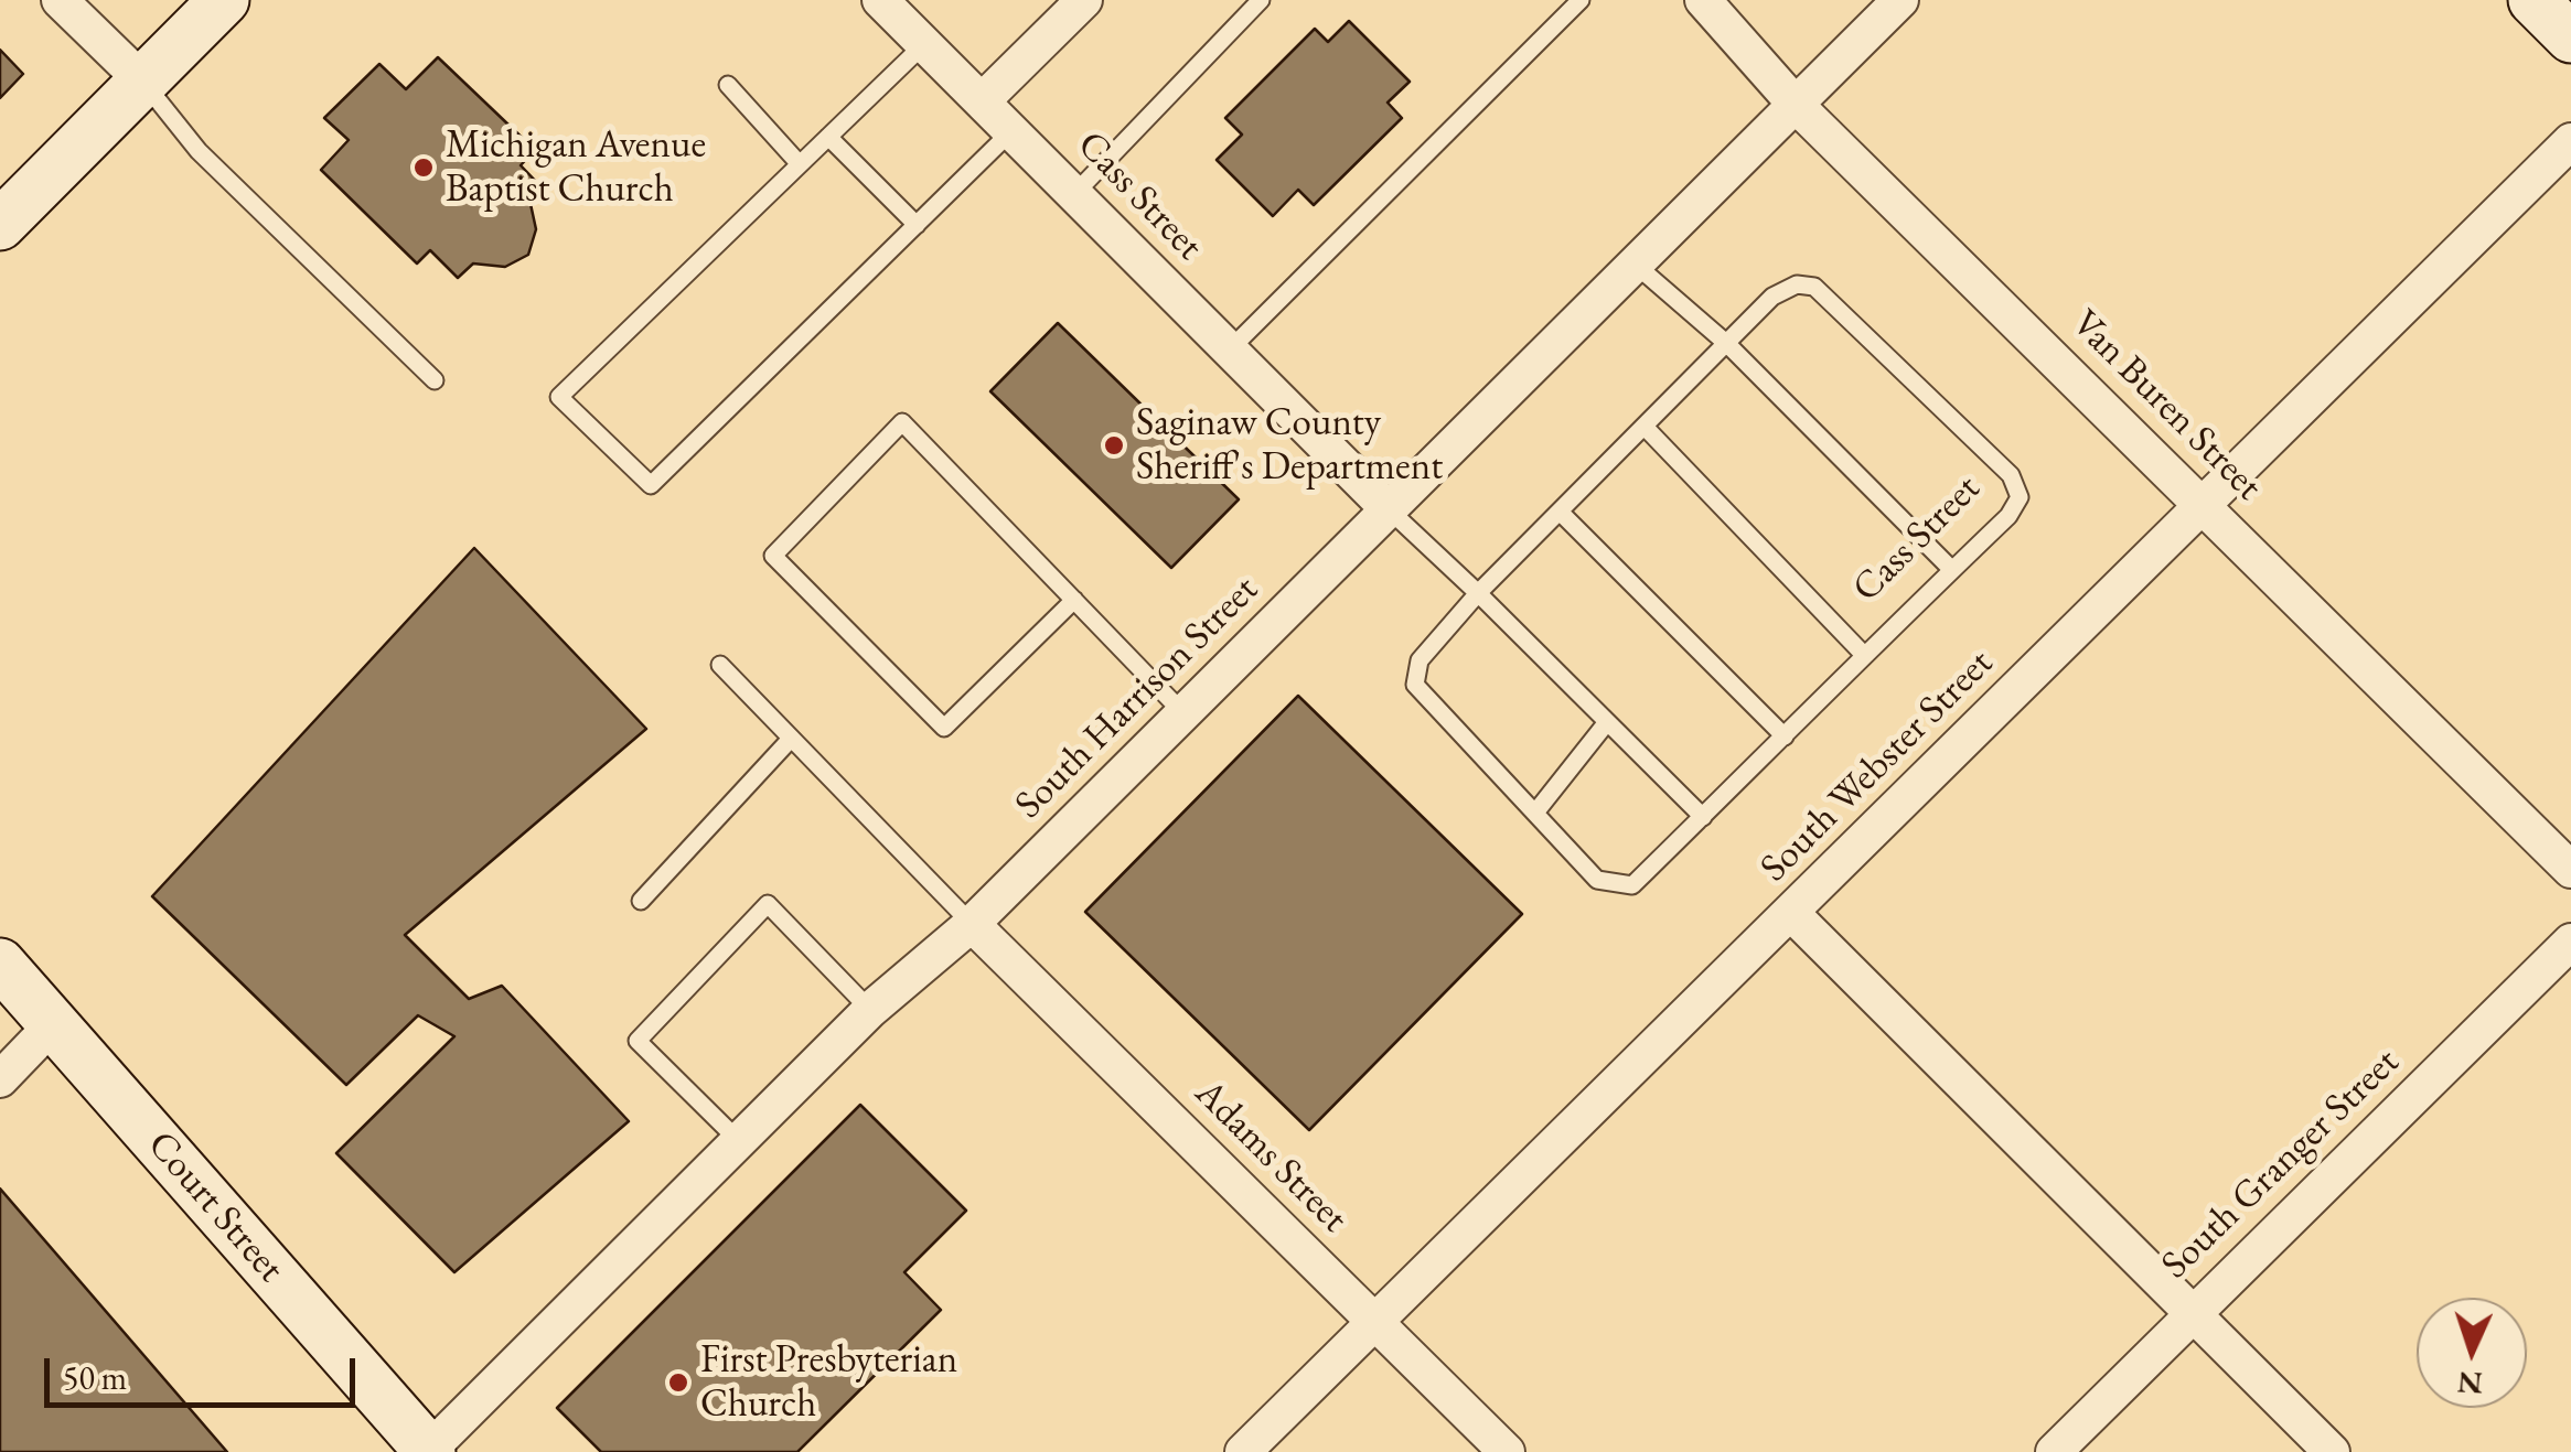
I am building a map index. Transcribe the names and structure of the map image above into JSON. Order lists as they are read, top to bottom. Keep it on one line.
{"streets":{"main road":["Court Street"],"street":["Cass Street","Van Buren Street","South Harrison Street","South Webster Street","Adams Street","South Granger Street"]},"crossings":[["Cass Street","South Harrison Street"],["Van Buren Street","South Harrison Street"],["Van Buren Street","South Webster Street"],["South Harrison Street","Adams Street"],["South Harrison Street","Court Street"],["South Webster Street","Adams Street"]],"places":["Michigan Avenue Baptist Church","Saginaw County Sheriff's Department","First Presbyterian Church"],"scale_bar":"50 m","north":"bottom"}
